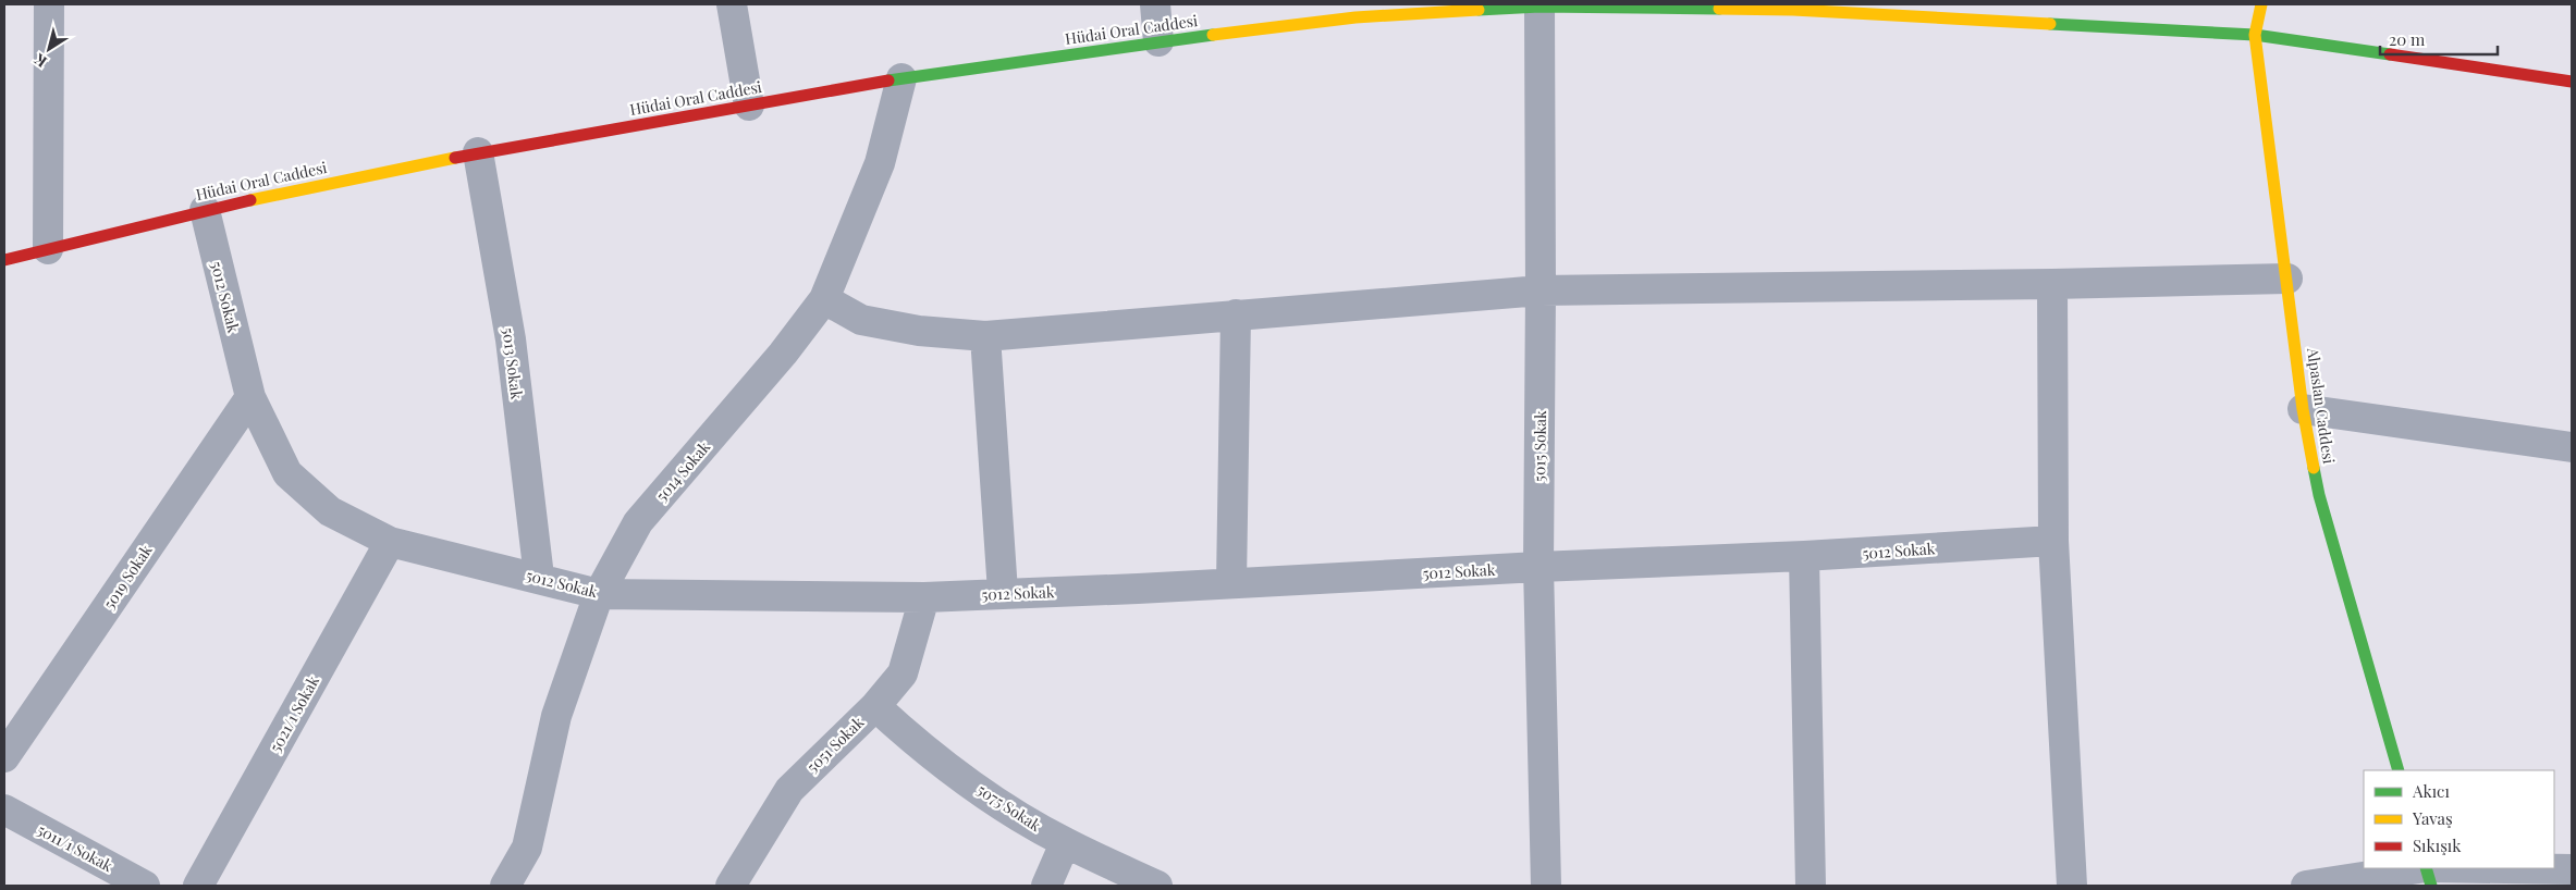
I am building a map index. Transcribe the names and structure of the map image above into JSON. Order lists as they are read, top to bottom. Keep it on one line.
{"streets":{"street":["Hüdai Oral Caddesi","5012 Sokak","5013 Sokak","Alpaslan Caddesi","5015 Sokak","5014 Sokak","5019 Sokak","5021/1 Sokak","5051 Sokak","5075 Sokak","5011/1 Sokak"]},"crossings":[["Hüdai Oral Caddesi","5012 Sokak"],["Hüdai Oral Caddesi","5013 Sokak"],["Hüdai Oral Caddesi","Alpaslan Caddesi"],["Hüdai Oral Caddesi","5015 Sokak"],["Hüdai Oral Caddesi","5014 Sokak"],["5012 Sokak","5013 Sokak"],["5012 Sokak","5015 Sokak"],["5012 Sokak","5014 Sokak"],["5012 Sokak","5019 Sokak"],["5012 Sokak","5021/1 Sokak"],["5012 Sokak","5051 Sokak"],["5051 Sokak","5075 Sokak"]],"legend":["Akıcı","Yavaş","Sıkışık"],"scale_bar":"20 m","north":"bottom left"}
